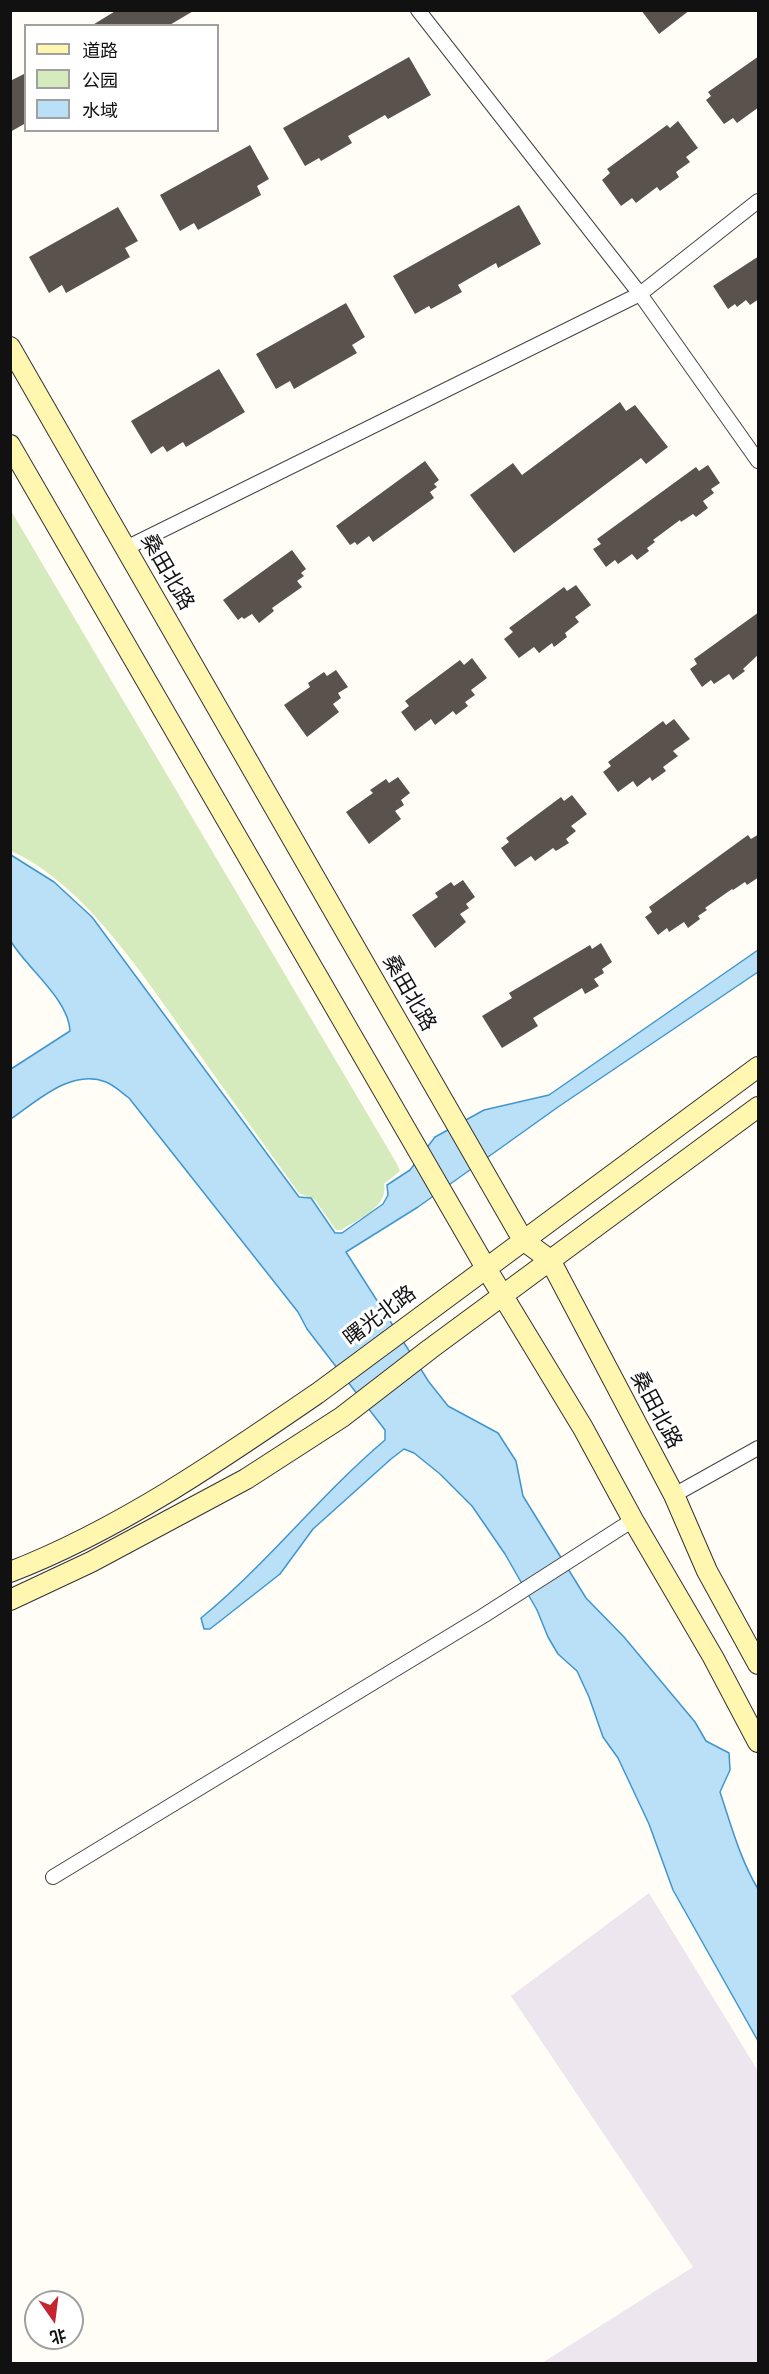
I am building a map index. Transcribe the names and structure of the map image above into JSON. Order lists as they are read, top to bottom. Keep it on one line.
{"streets":{"main road":["桑田北路","曙光北路"]},"crossings":[["桑田北路","曙光北路"]],"legend":["道路","公园","水域"],"north":"bottom"}
